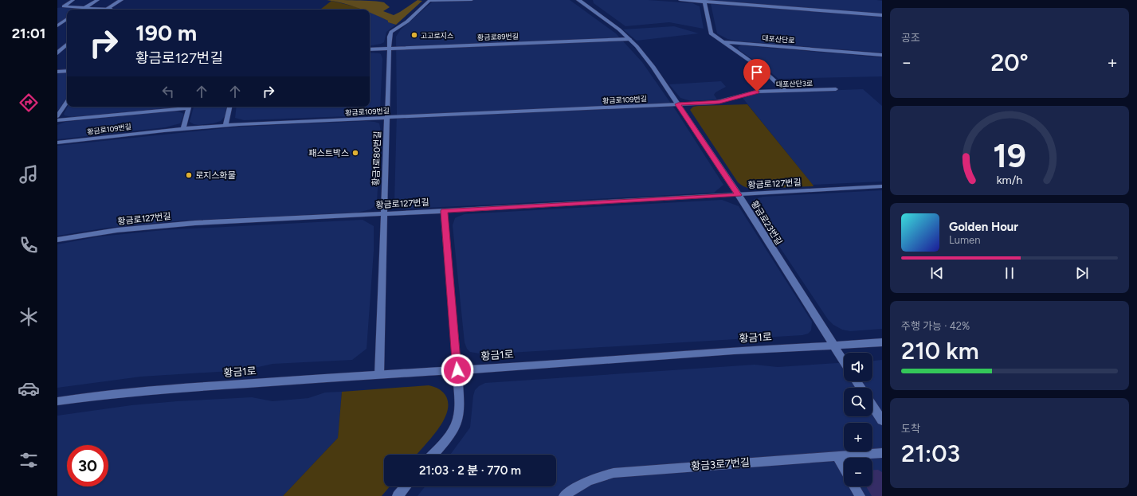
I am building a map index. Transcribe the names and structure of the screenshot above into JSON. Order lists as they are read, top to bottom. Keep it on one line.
{"streets":{"street":["황금로89번길","대포산단로","대포산단3로","황금로109번길","황금1로80번길","황금로127번길","황금로23번길","황금1로","황금3로7번길"]},"crossings":[["황금로89번길","황금1로80번길"],["황금로89번길","황금로23번길"],["대포산단3로","황금로109번길"],["대포산단3로","황금로23번길"],["황금로109번길","황금1로80번길"],["황금로109번길","황금로23번길"],["황금1로80번길","황금로127번길"],["황금1로80번길","황금1로"],["황금로127번길","황금로23번길"],["황금로23번길","황금1로"]],"places":["고고로지스","패스트박스","로지스화물"],"page":{"tabs":"21:01","tile":["공조",["주행 가능 · 42%","210 km"],["도착","21:03"]],"turn":["190 m","황금로127번길"],"heat":["−","20°","+"],"song":["Golden Hour","Lumen"],"map_buttons":["+","−"],"limit":"30","trip":"21:03 · 2 분 · 770 m","gauge":["19","km/h"]}}
